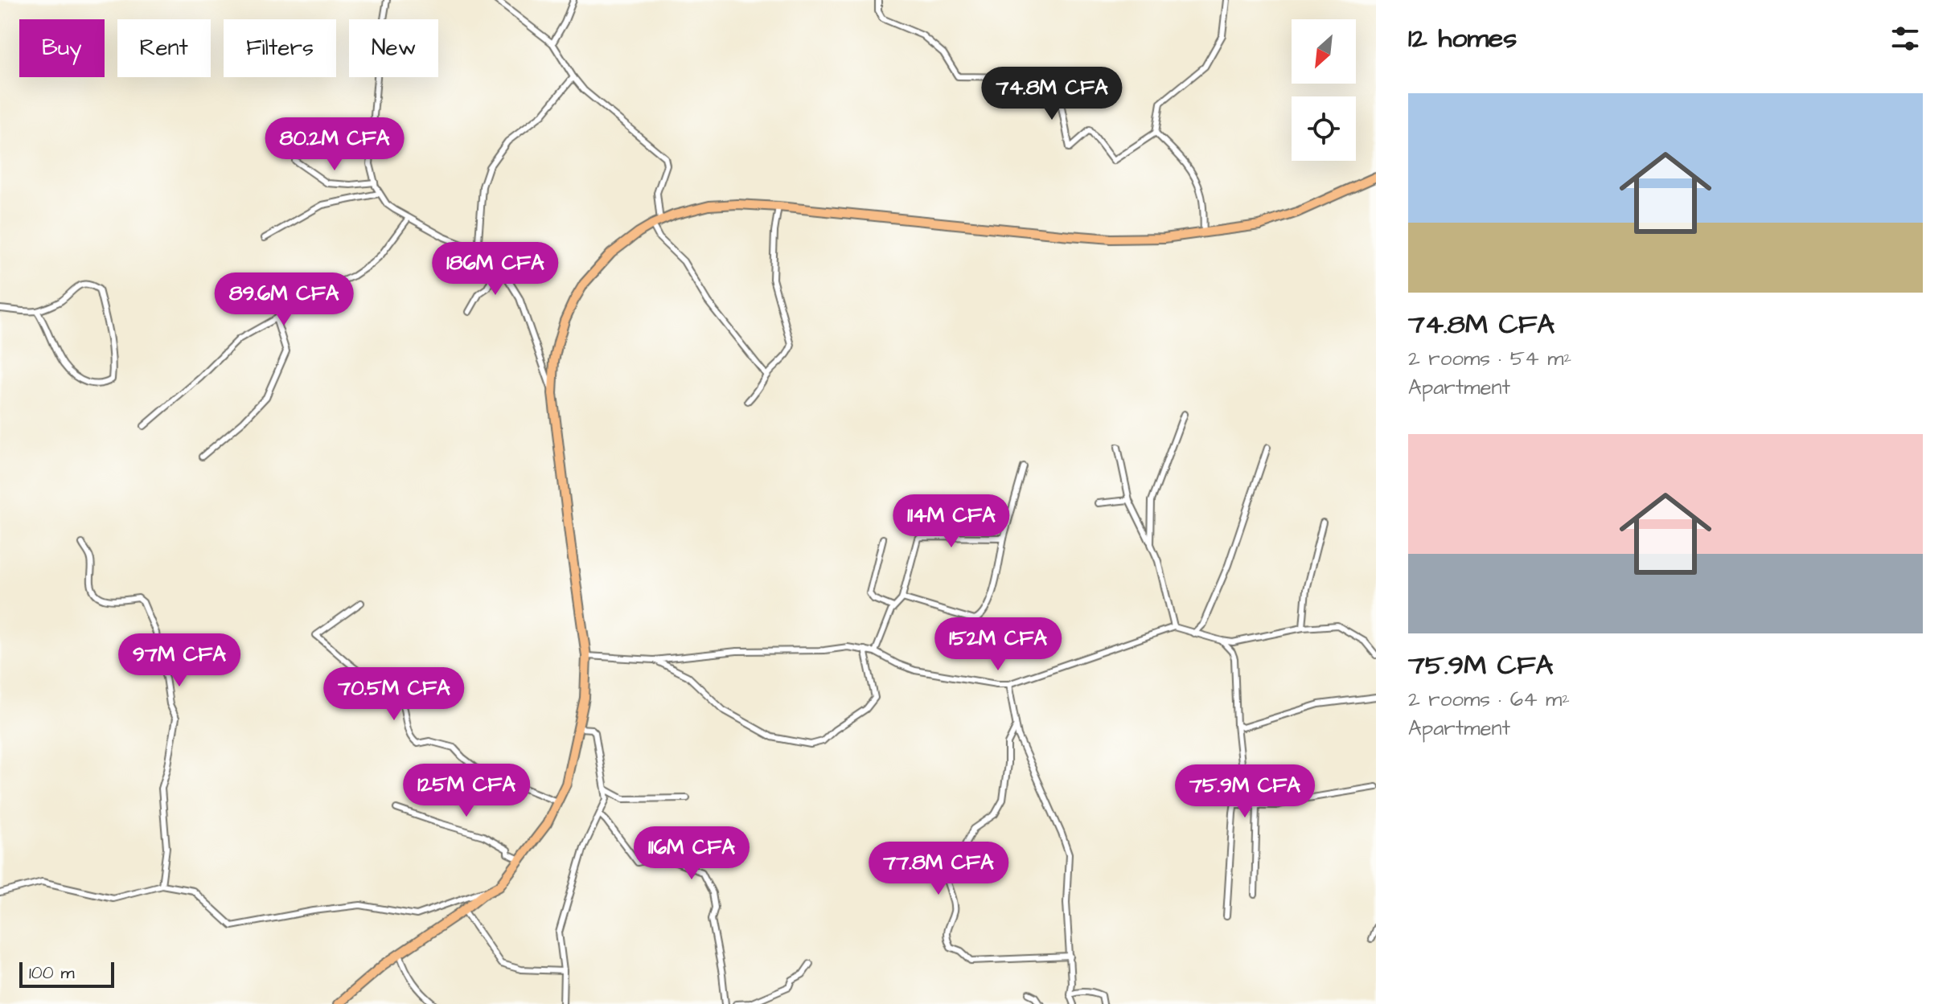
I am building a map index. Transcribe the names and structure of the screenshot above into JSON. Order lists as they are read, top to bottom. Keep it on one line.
{"scale_bar":"100 m","north":"bottom left","page":{"heading":"12 homes","chip":["Buy","Rent","Filters","New"],"price":["74.8M CFA","80.2M CFA","186M CFA","89.6M CFA","114M CFA","152M CFA","97M CFA","70.5M CFA","125M CFA","75.9M CFA","116M CFA","77.8M CFA"],"list":[{"name":"74.8M CFA","note":"2 rooms · 54 m² · Apartment"},{"name":"75.9M CFA","note":"2 rooms · 64 m² · Apartment"}],"scale":"100 m"}}
